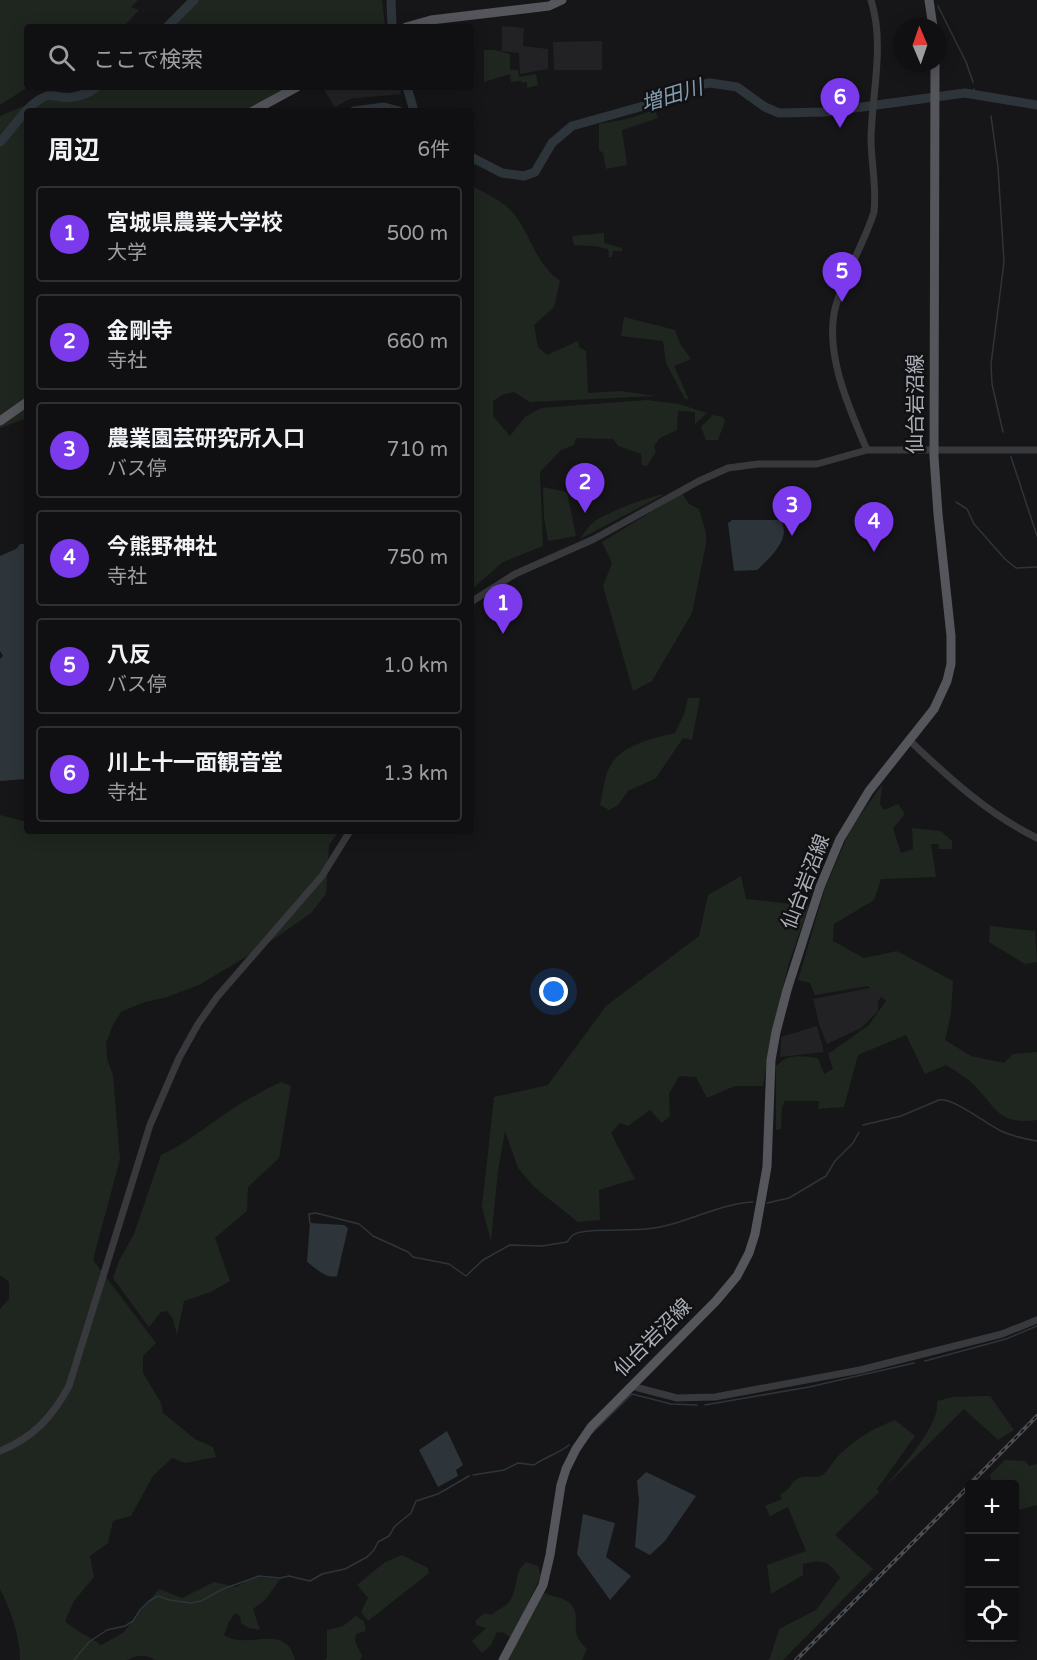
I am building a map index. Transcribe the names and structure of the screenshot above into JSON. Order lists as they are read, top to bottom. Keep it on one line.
{"streets":{"main road":["仙台岩沼線"]},"water":["増田川"],"north":"top","page":{"search":"ここで検索","pins":["6","5","2","3","4","1"],"heading":["周辺","6件"],"list":[{"mark":"1","name":"宮城県農業大学校","note":"大学","value":"500 m"},{"mark":"2","name":"金剛寺","note":"寺社","value":"660 m"},{"mark":"3","name":"農業園芸研究所入口","note":"バス停","value":"710 m"},{"mark":"4","name":"今熊野神社","note":"寺社","value":"750 m"},{"mark":"5","name":"八反","note":"バス停","value":"1.0 km"},{"mark":"6","name":"川上十一面観音堂","note":"寺社","value":"1.3 km"}],"map_buttons":["+","−"]}}
